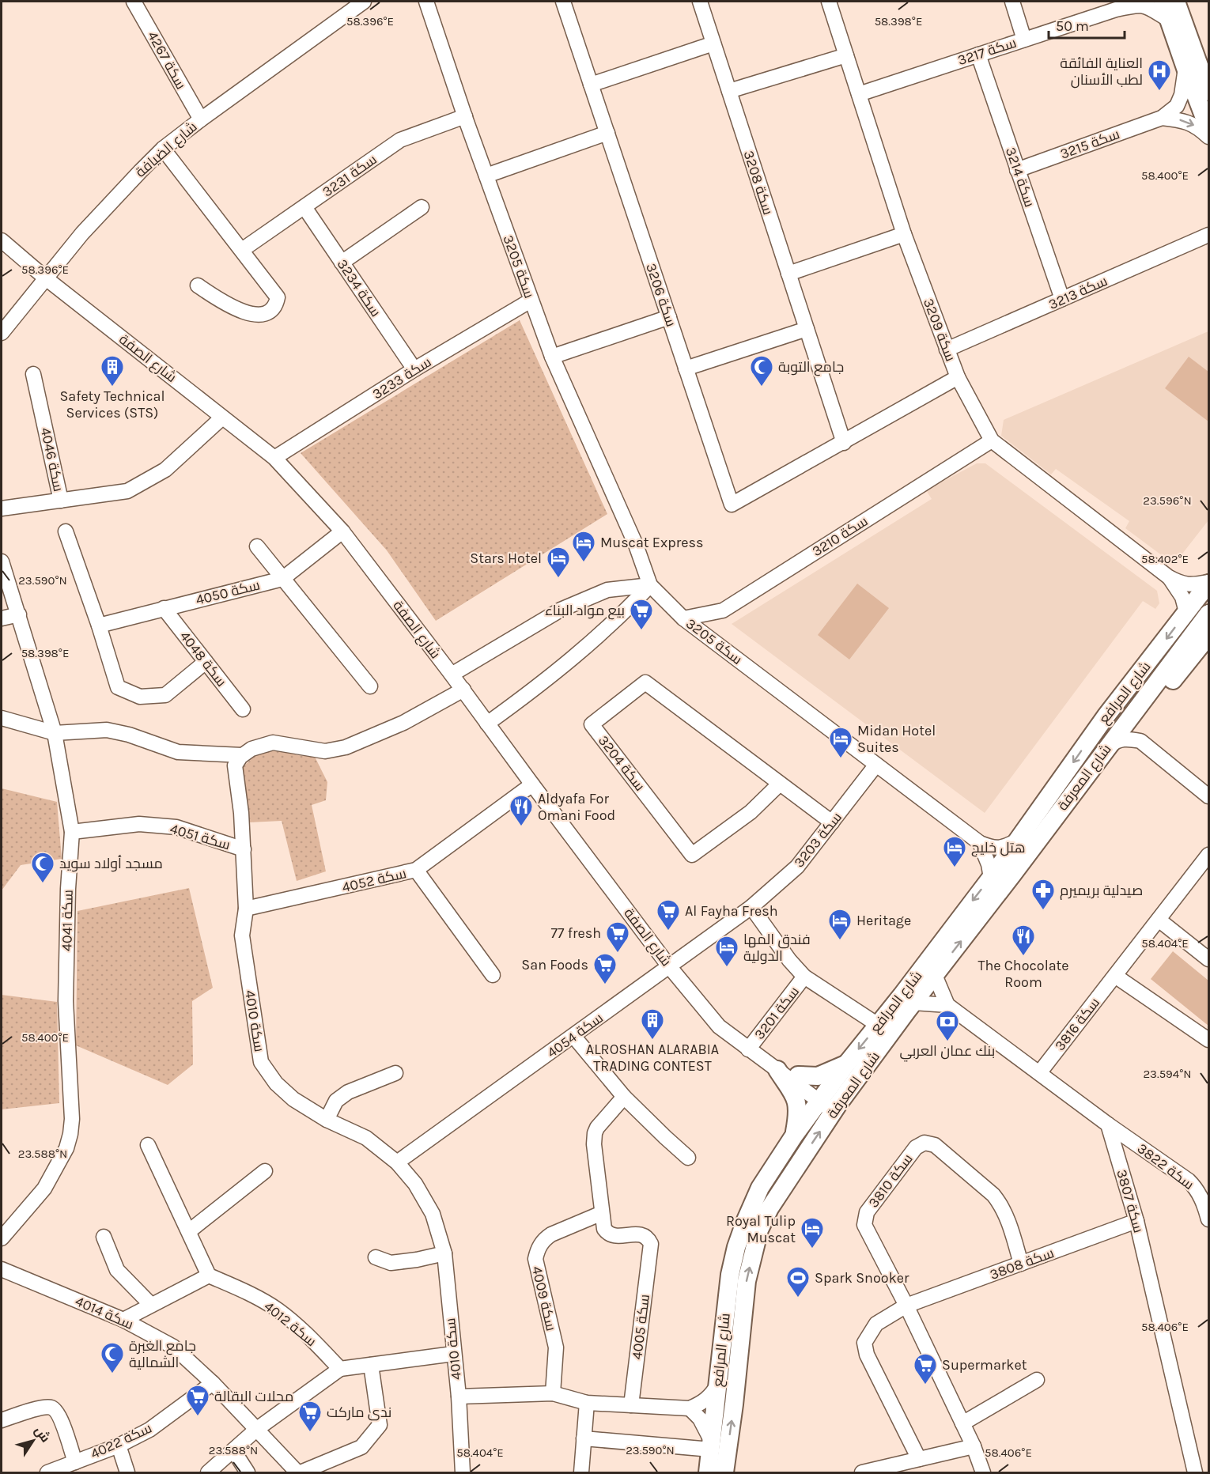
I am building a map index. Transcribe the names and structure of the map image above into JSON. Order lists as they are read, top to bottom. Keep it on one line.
{"streets":{"main road":["شارع المرافع","شارع المعرفة"],"street":["سكة 3217","سكة 4267","سكة 3215","شارع الضيافة","سكة 3231","سكة 3214","سكة 3208","سكة 3205","سكة 3234","سكة 3213","سكة 3206","سكة 3209","شارع الصفة","سكة 3233","سكة 4046","سكة 3210","سكة 4050","سكة 4048","سكة 3204","سكة 4051","سكة 3203","سكة 4052","سكة 4041","سكة 3201","سكة 4010","سكة 3816","سكة 4054","سكة 3822","سكة 3810","سكة 3807","سكة 3808","سكة 4009","سكة 4014","سكة 4012","سكة 4005","سكة 4022"]},"crossings":[["سكة 3217","سكة 3214"],["سكة 3217","سكة 3209"],["سكة 4267","شارع الضيافة"],["سكة 3215","سكة 3214"],["شارع الضيافة","شارع الصفة"],["سكة 3231","سكة 3205"],["سكة 3231","سكة 3234"],["سكة 3214","سكة 3213"],["سكة 3208","سكة 3206"],["سكة 3205","سكة 3233"],["سكة 3205","سكة 3210"],["سكة 3205","شارع المرافع"],["سكة 3205","سكة 3203"],["سكة 3234","سكة 3233"],["سكة 3213","سكة 3209"],["سكة 3209","سكة 3210"],["سكة 3209","شارع المرافع"],["شارع الصفة","سكة 3233"],["شارع الصفة","سكة 4046"],["شارع الصفة","سكة 4050"],["شارع الصفة","شارع المرافع"],["شارع الصفة","شارع المعرفة"],["شارع الصفة","سكة 4052"],["شارع الصفة","سكة 3201"],["شارع الصفة","سكة 4054"],["سكة 4050","سكة 4048"],["شارع المرافع","شارع المعرفة"],["شارع المرافع","سكة 3201"],["سكة 3204","سكة 3203"],["سكة 4051","سكة 4041"],["سكة 4051","سكة 4010"],["سكة 3203","سكة 3201"],["سكة 3203","سكة 4054"],["سكة 4052","سكة 4010"],["سكة 3201","سكة 4054"],["سكة 4010","سكة 4054"],["سكة 3822","سكة 3807"],["سكة 3810","سكة 3808"],["سكة 3807","سكة 3808"],["سكة 4009","سكة 4005"],["سكة 4014","سكة 4022"]],"one_way":["شارع المرافع","شارع المعرفة"],"places":{"hospital":["العناية الفائقة لطب الأسنان"],"building":["Safety Technical Services (STS)","ALROSHAN ALARABIA TRADING CONTEST"],"mosque":["جامع التوبة","مسجد أولاد سويد","جامع الغبرة الشمالية"],"hotel":["Muscat Express","Stars Hotel","Midan Hotel Suites","هتل خلیج","Heritage","فندق المها الدولية","Royal Tulip Muscat"],"supermarket":["بيع مواد البناء","Al Fayha Fresh","77 fresh","San Foods","Supermarket","محلات البقالة","ندى ماركت"],"restaurant":["Aldyafa For Omani Food","The Chocolate Room"],"pharmacy":["صيدلية بريميرم"],"bank":["بنك عمان العربي"],"sports":["Spark Snooker"]},"scale_bar":"50 m","north":"top right","coordinates":["58.398°E","58.396°E","58.400°E","23.596°N","58.402°E","23.590°N","58.404°E","23.594°N","23.588°N","58.406°E"]}
